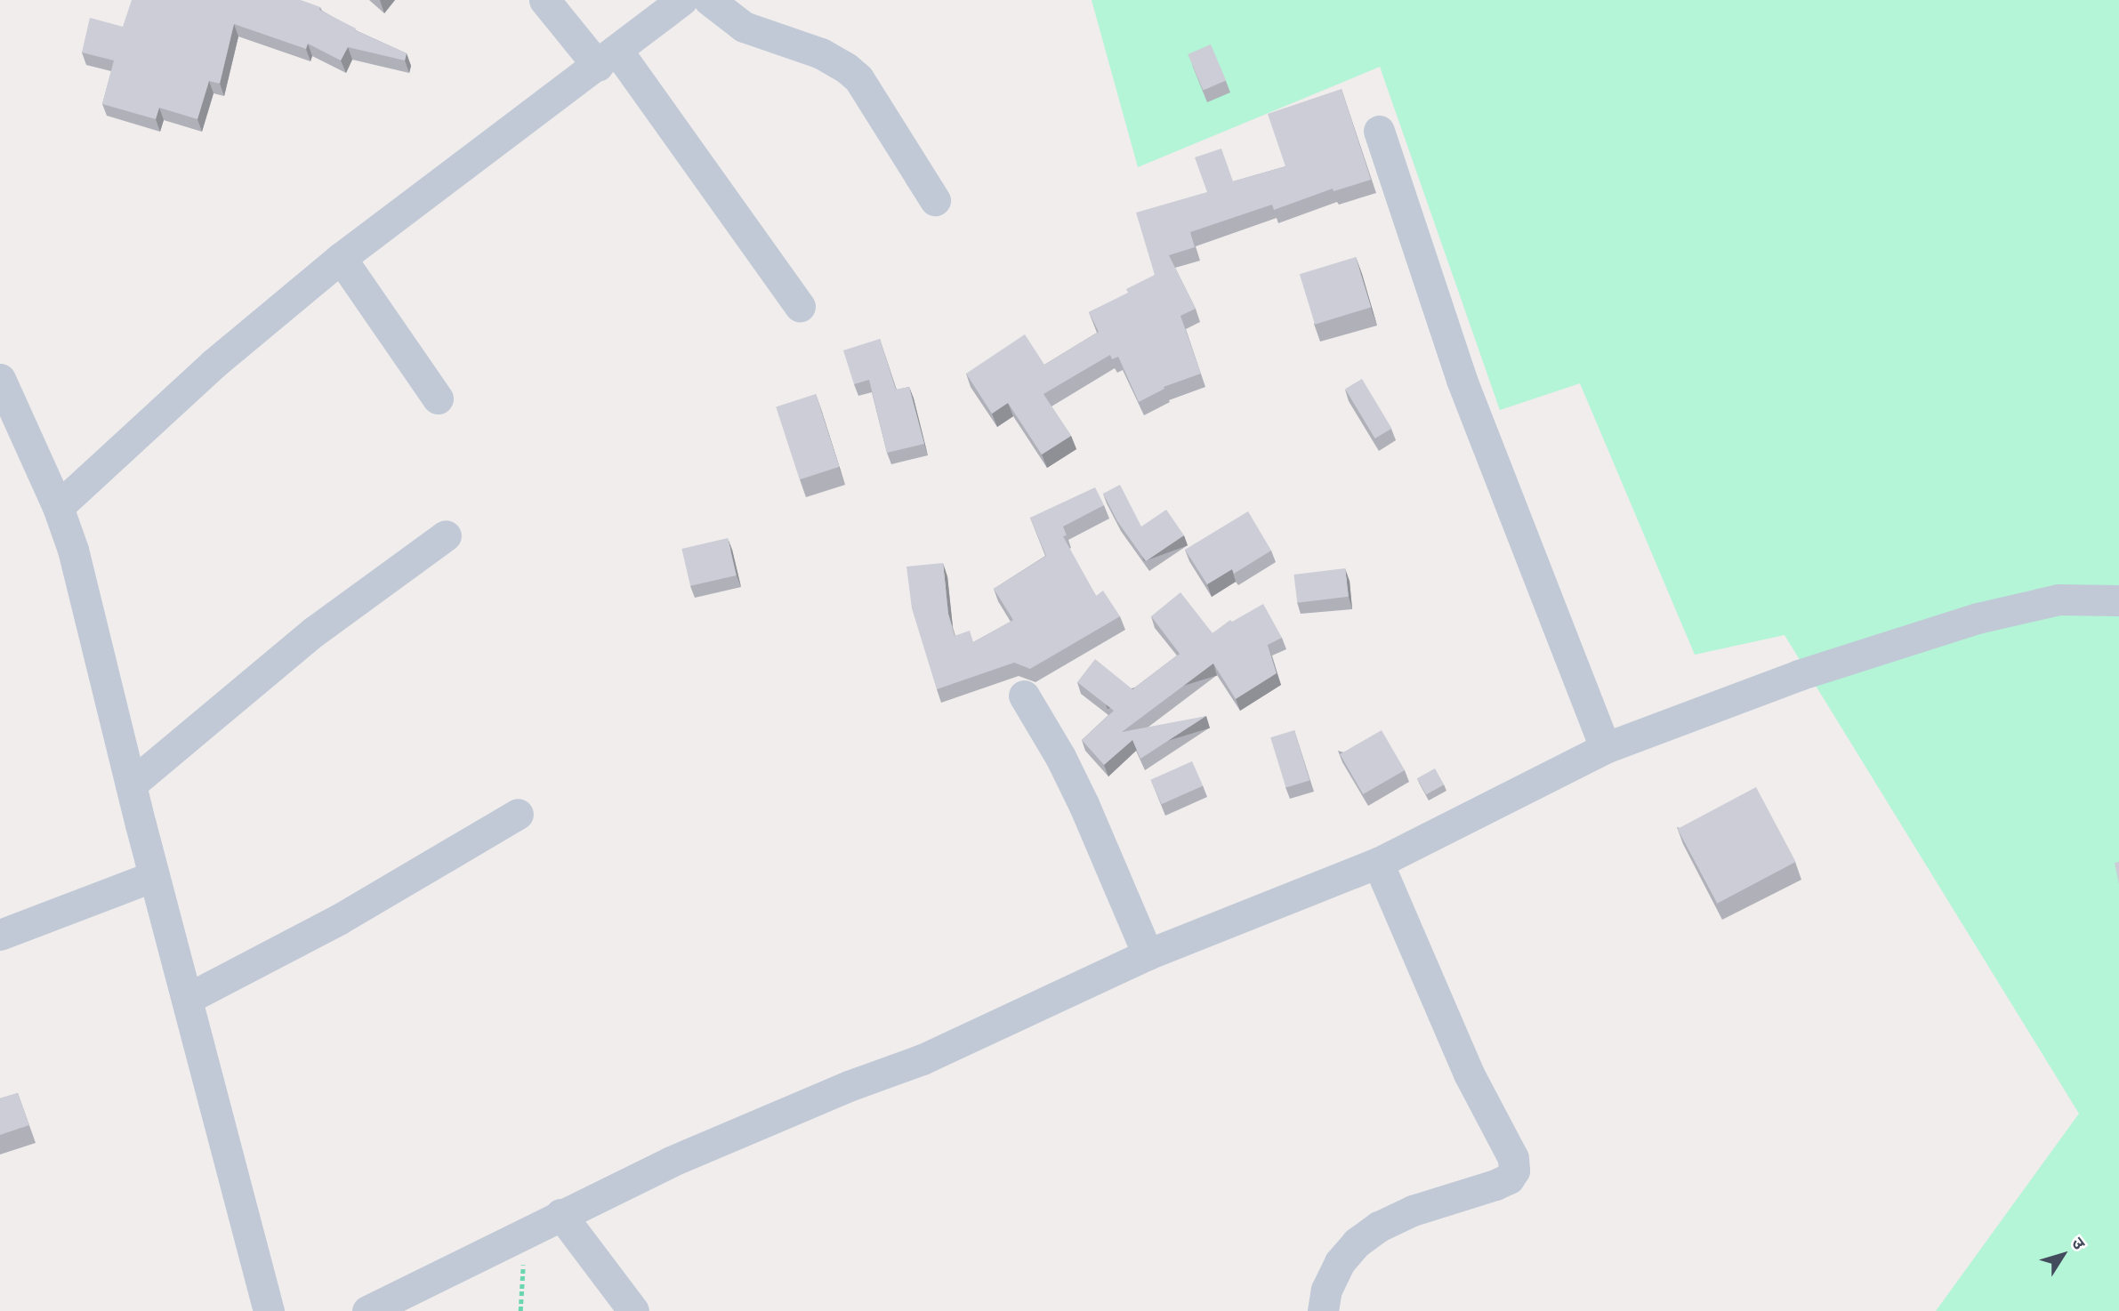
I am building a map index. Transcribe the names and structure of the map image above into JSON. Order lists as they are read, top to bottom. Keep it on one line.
{"north":"top right"}
